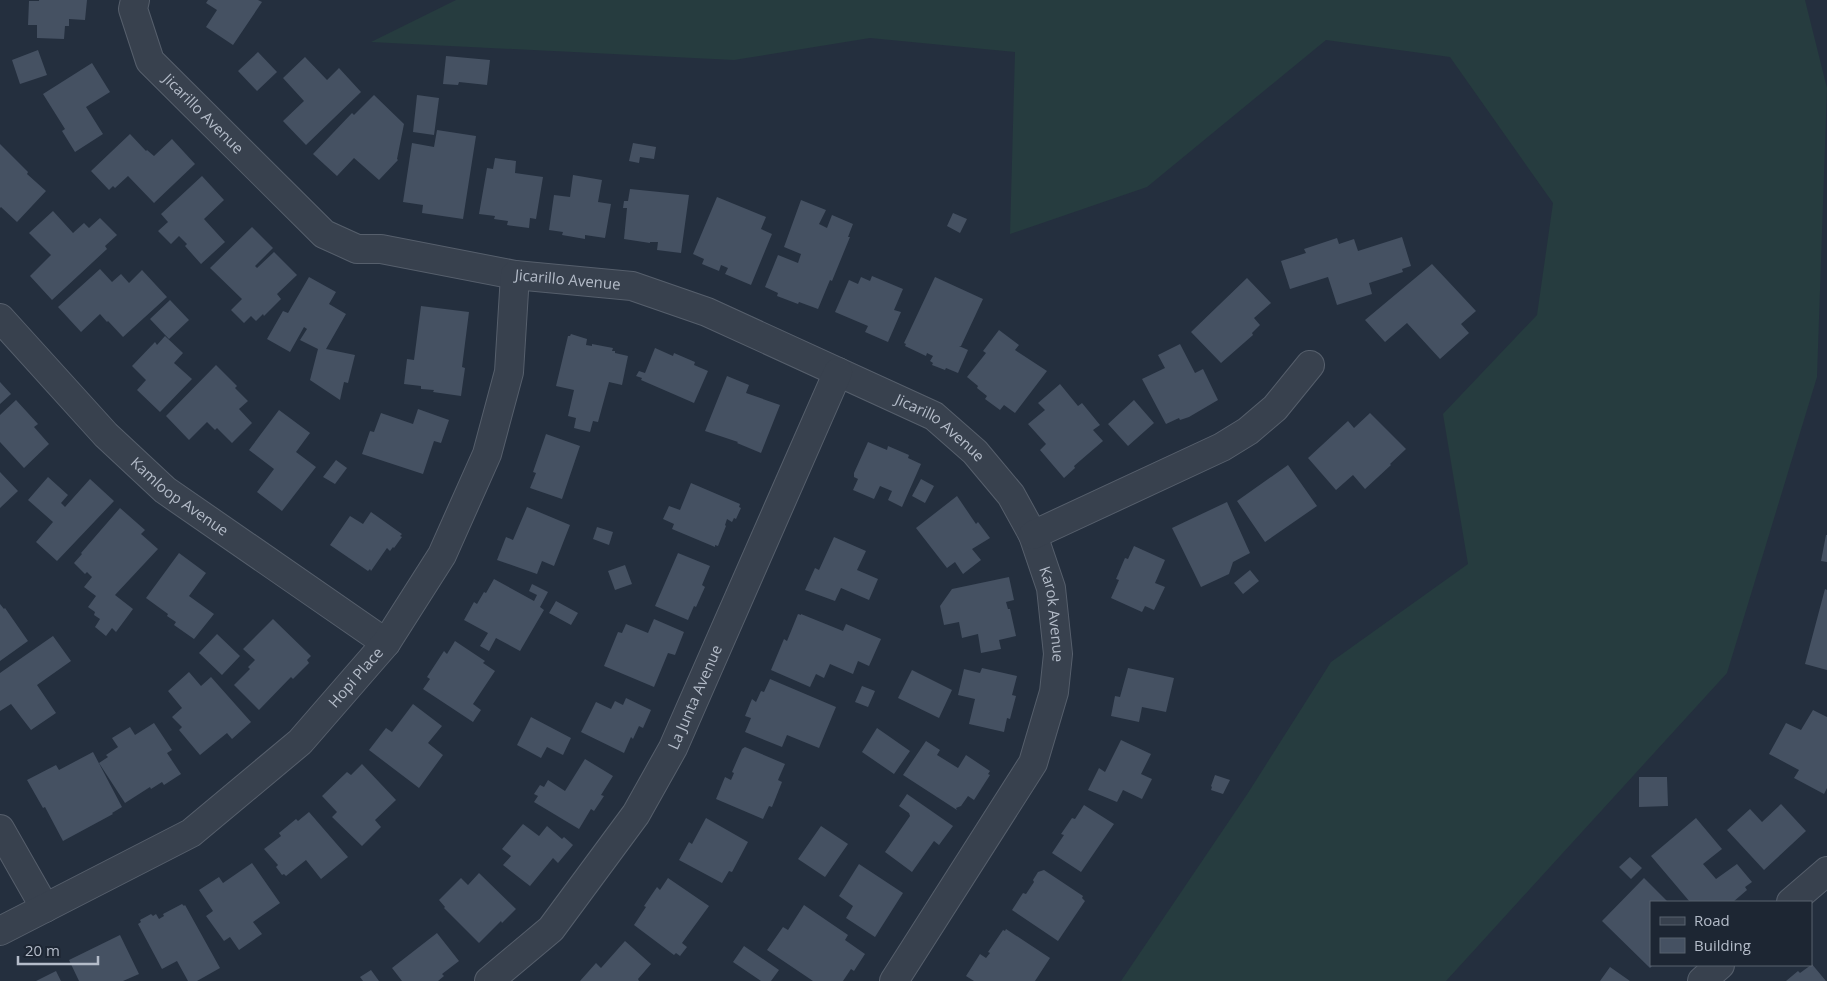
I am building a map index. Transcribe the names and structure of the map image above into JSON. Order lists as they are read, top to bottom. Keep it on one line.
{"streets":{"street":["Jicarillo Avenue","Kamloop Avenue","Karok Avenue","Hopi Place","La Junta Avenue"]},"crossings":[["Jicarillo Avenue","Karok Avenue"],["Jicarillo Avenue","Hopi Place"],["Jicarillo Avenue","La Junta Avenue"],["Kamloop Avenue","Hopi Place"]],"legend":["Road","Building"],"scale_bar":"20 m"}
